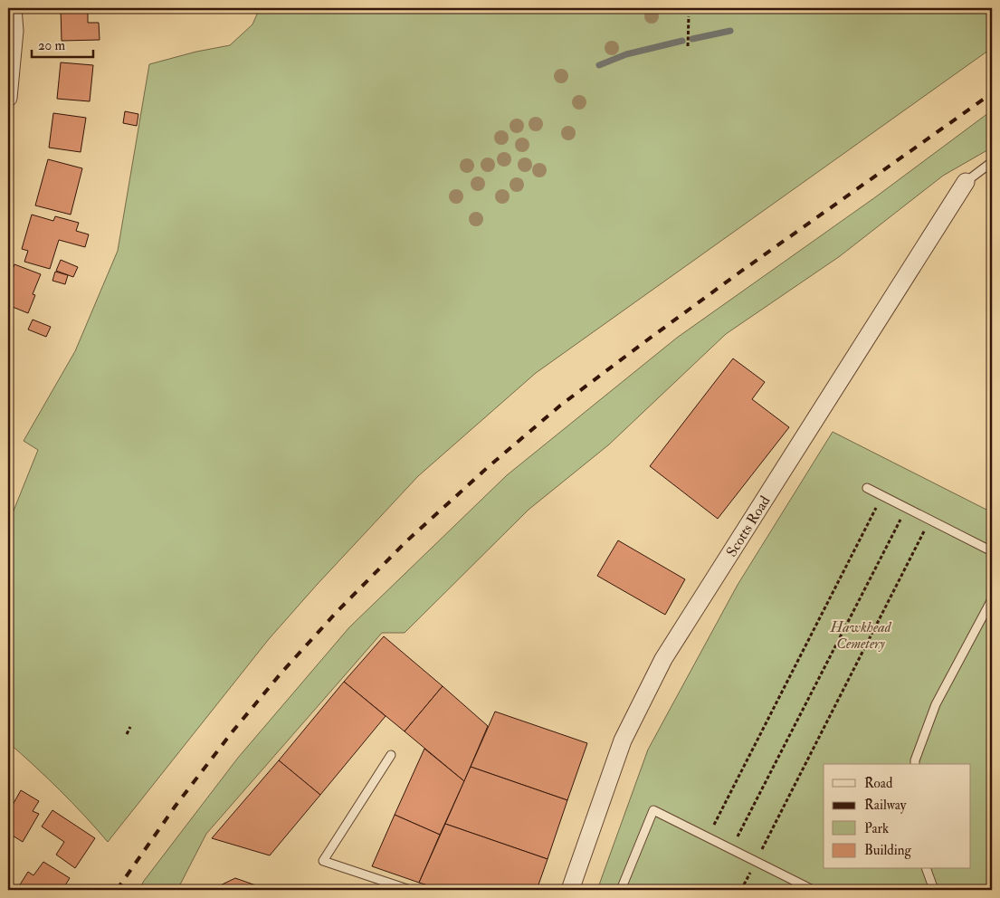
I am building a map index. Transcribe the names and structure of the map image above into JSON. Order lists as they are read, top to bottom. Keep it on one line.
{"streets":{"street":["Scotts Road"]},"parks":["Hawkhead Cemetery"],"legend":["Road","Railway","Park","Building"],"scale_bar":"20 m"}
